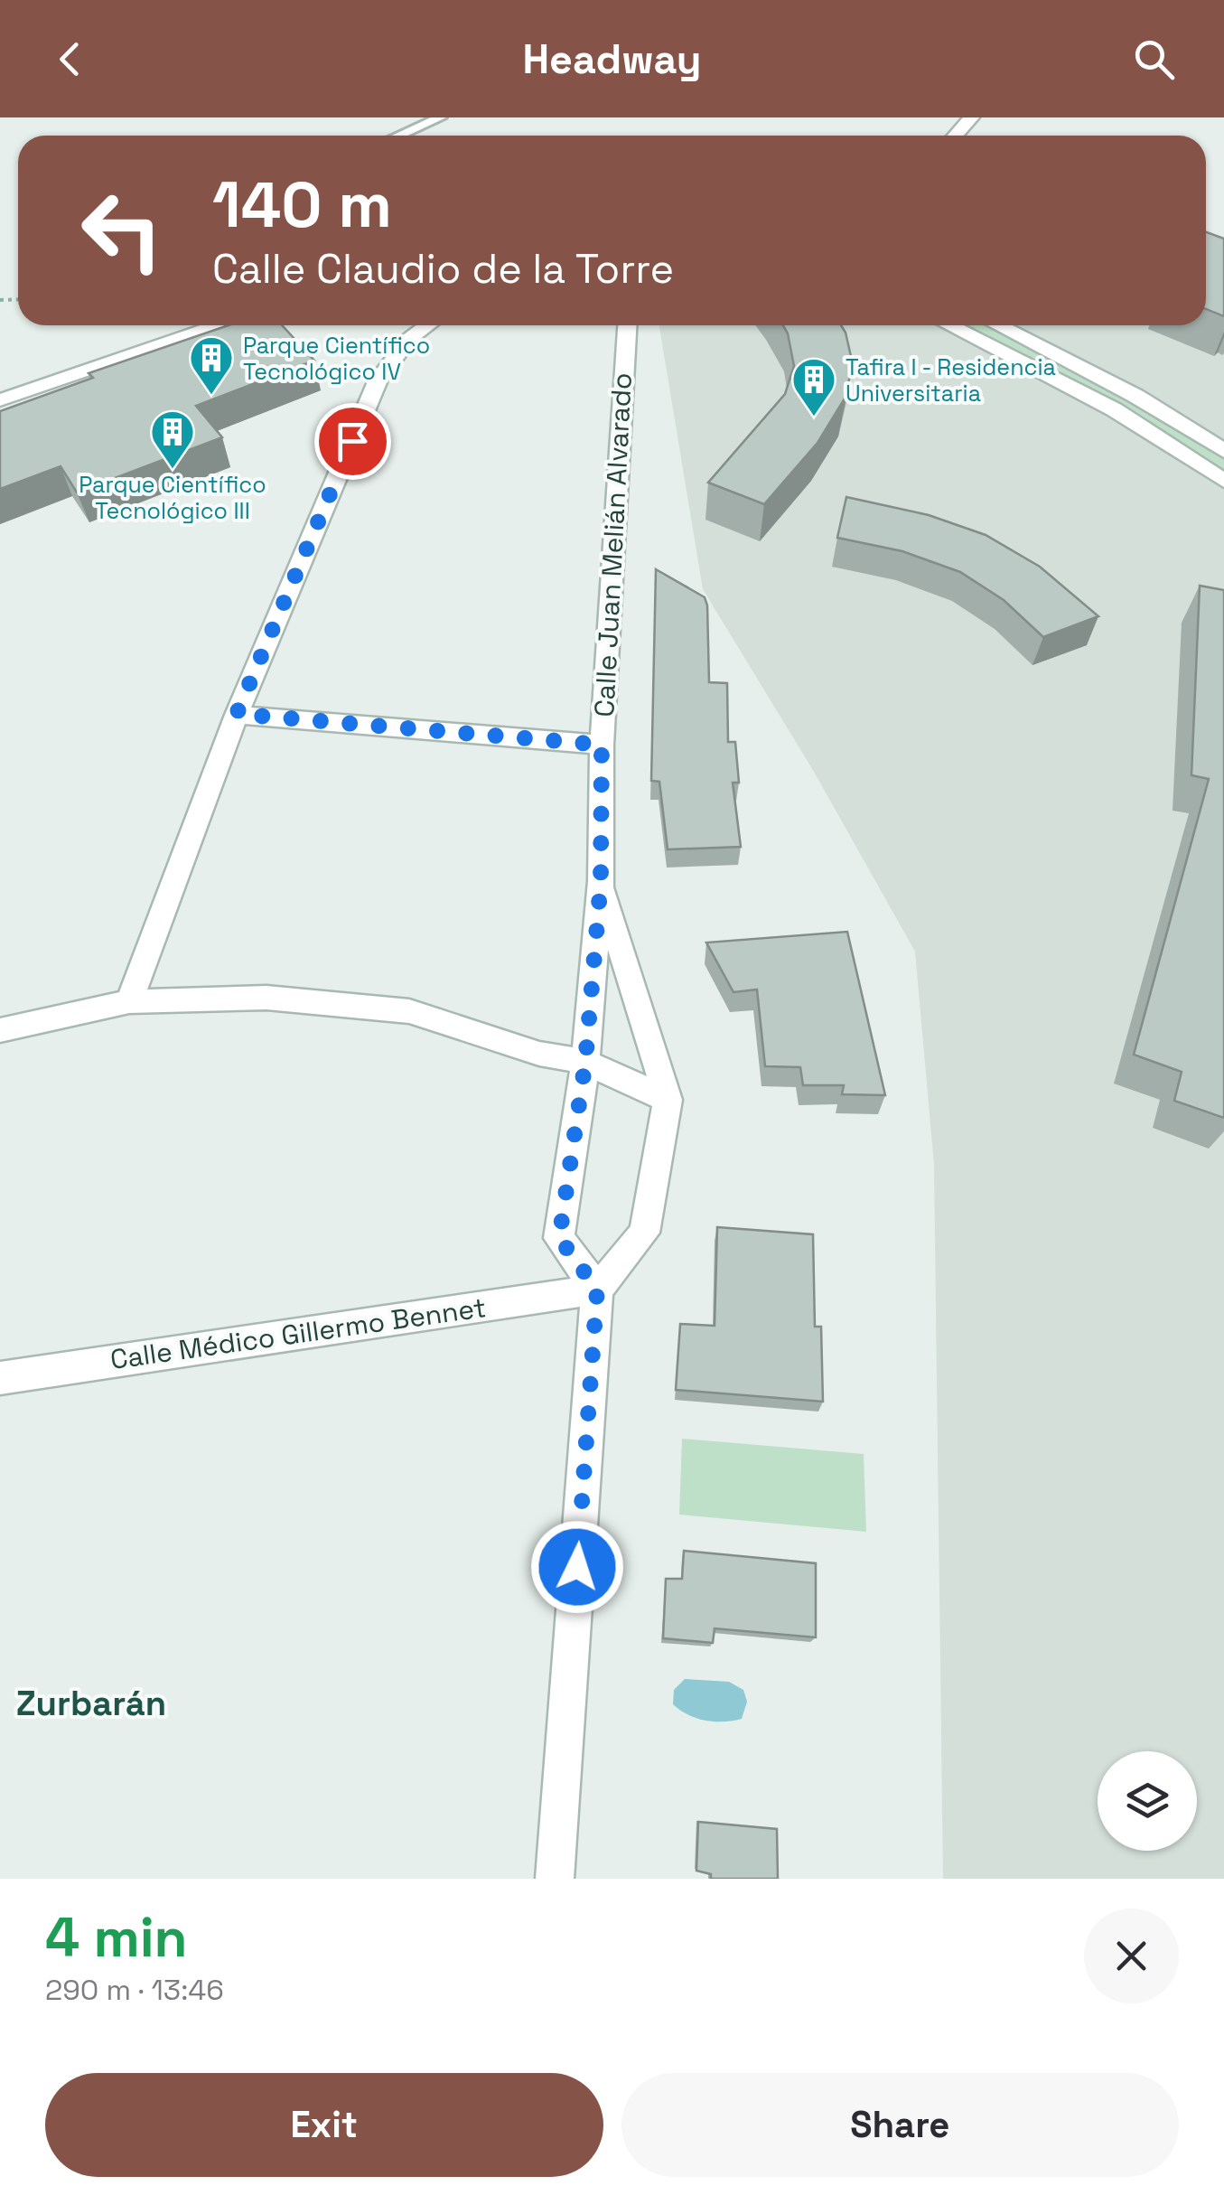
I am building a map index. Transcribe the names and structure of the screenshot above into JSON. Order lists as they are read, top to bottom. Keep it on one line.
{"streets":{"street":["Calle Juan Melián Alvarado","Calle Médico Gillermo Bennet"]},"crossings":[["Calle Juan Melián Alvarado","Calle Médico Gillermo Bennet"]],"districts":["Zurbarán"],"places":{"building":["Parque Científico Tecnológico IV","Tafira I - Residencia Universitaria","Parque Científico Tecnológico III"]},"page":{"header":"Headway","turn":["140 m","Calle Claudio de la Torre"],"heading":["4 min","290 m · 13:46"],"buttons":["Exit","Share"]}}
